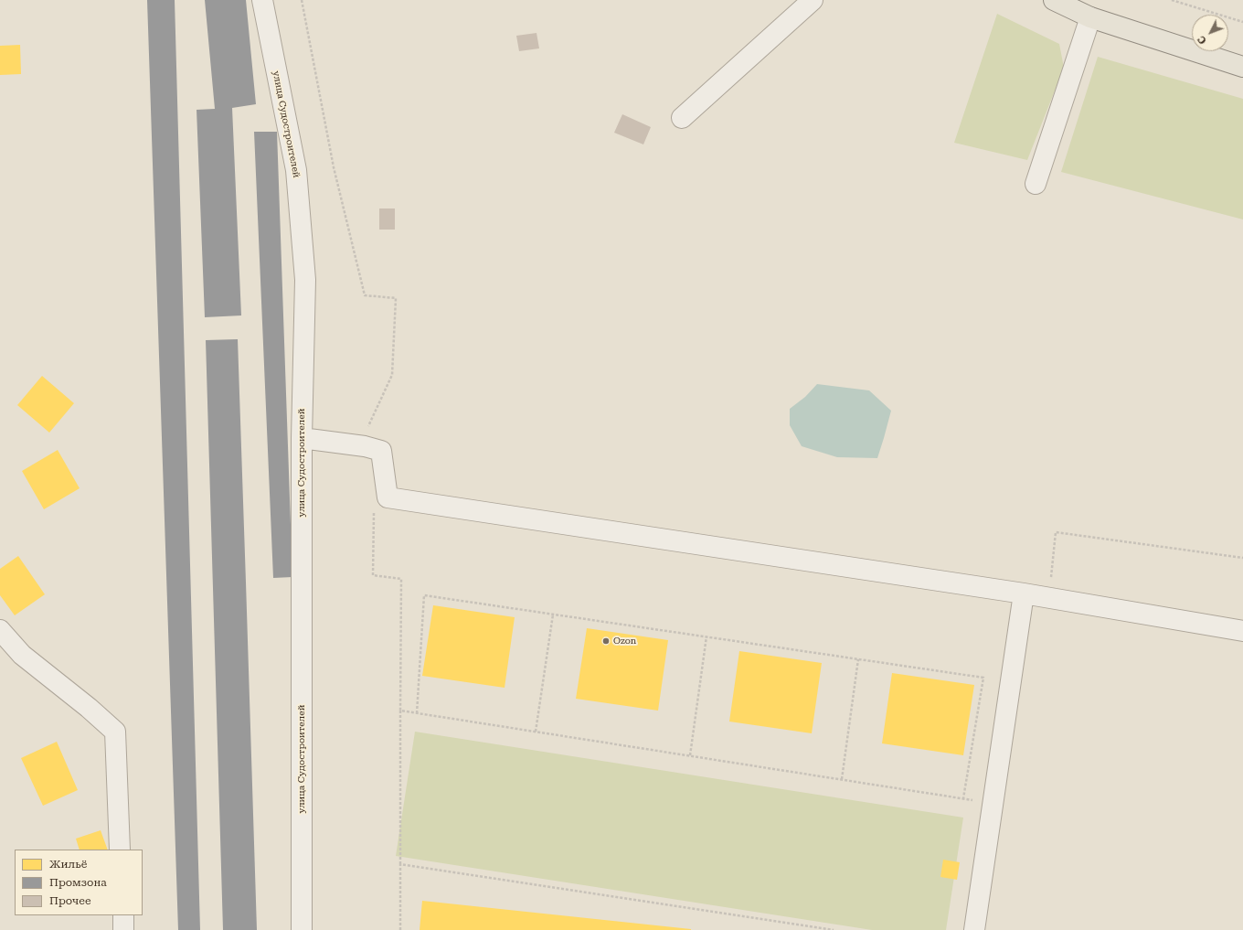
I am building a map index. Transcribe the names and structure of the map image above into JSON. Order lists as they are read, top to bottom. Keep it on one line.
{"streets":{"street":["улица Судостроителей"]},"places":["Ozon"],"legend":["Жильё","Промзона","Прочее"],"north":"bottom left"}
